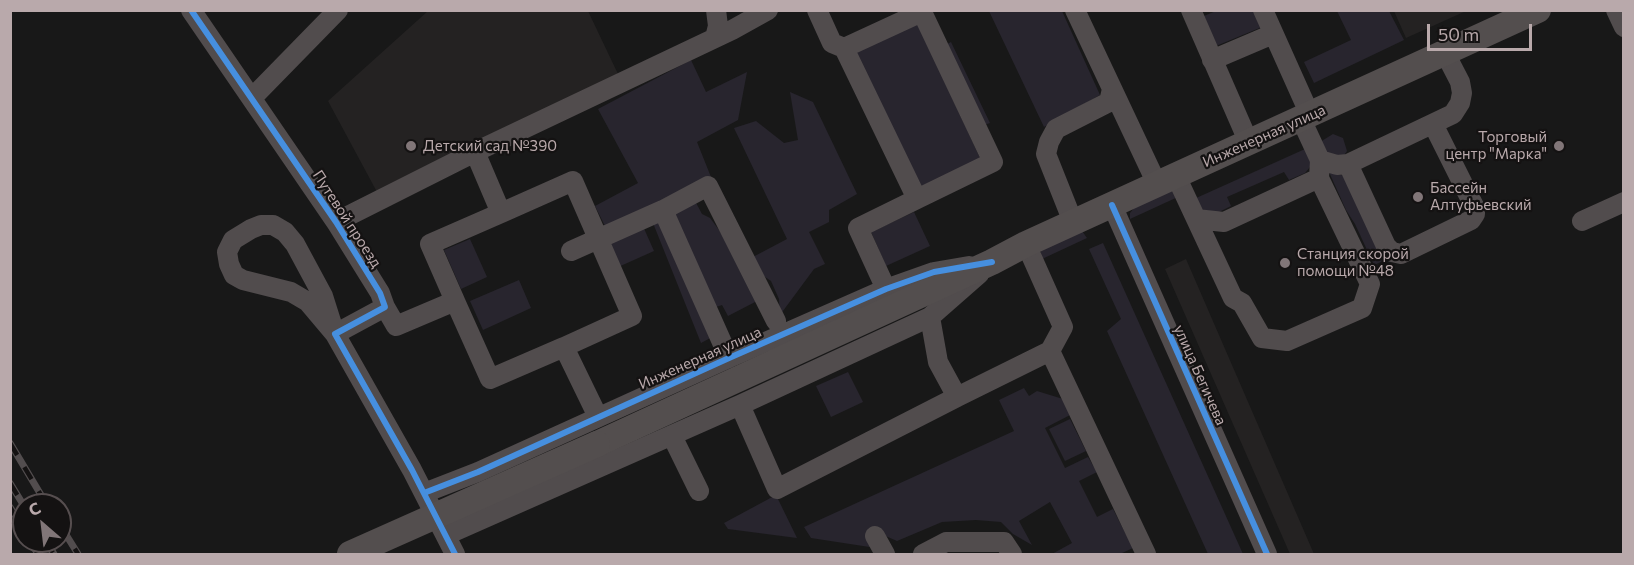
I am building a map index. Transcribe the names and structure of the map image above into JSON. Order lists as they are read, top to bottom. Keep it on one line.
{"streets":{"main road":["Инженерная улица"],"street":["Путевой проезд","улица Бегичева"]},"crossings":[["Инженерная улица","улица Бегичева"]],"places":["Детский сад №390","Торговый центр \"Марка\"","Бассейн Алтуфьевский","Станция скорой помощи №48"],"scale_bar":"50 m","north":"top left"}
